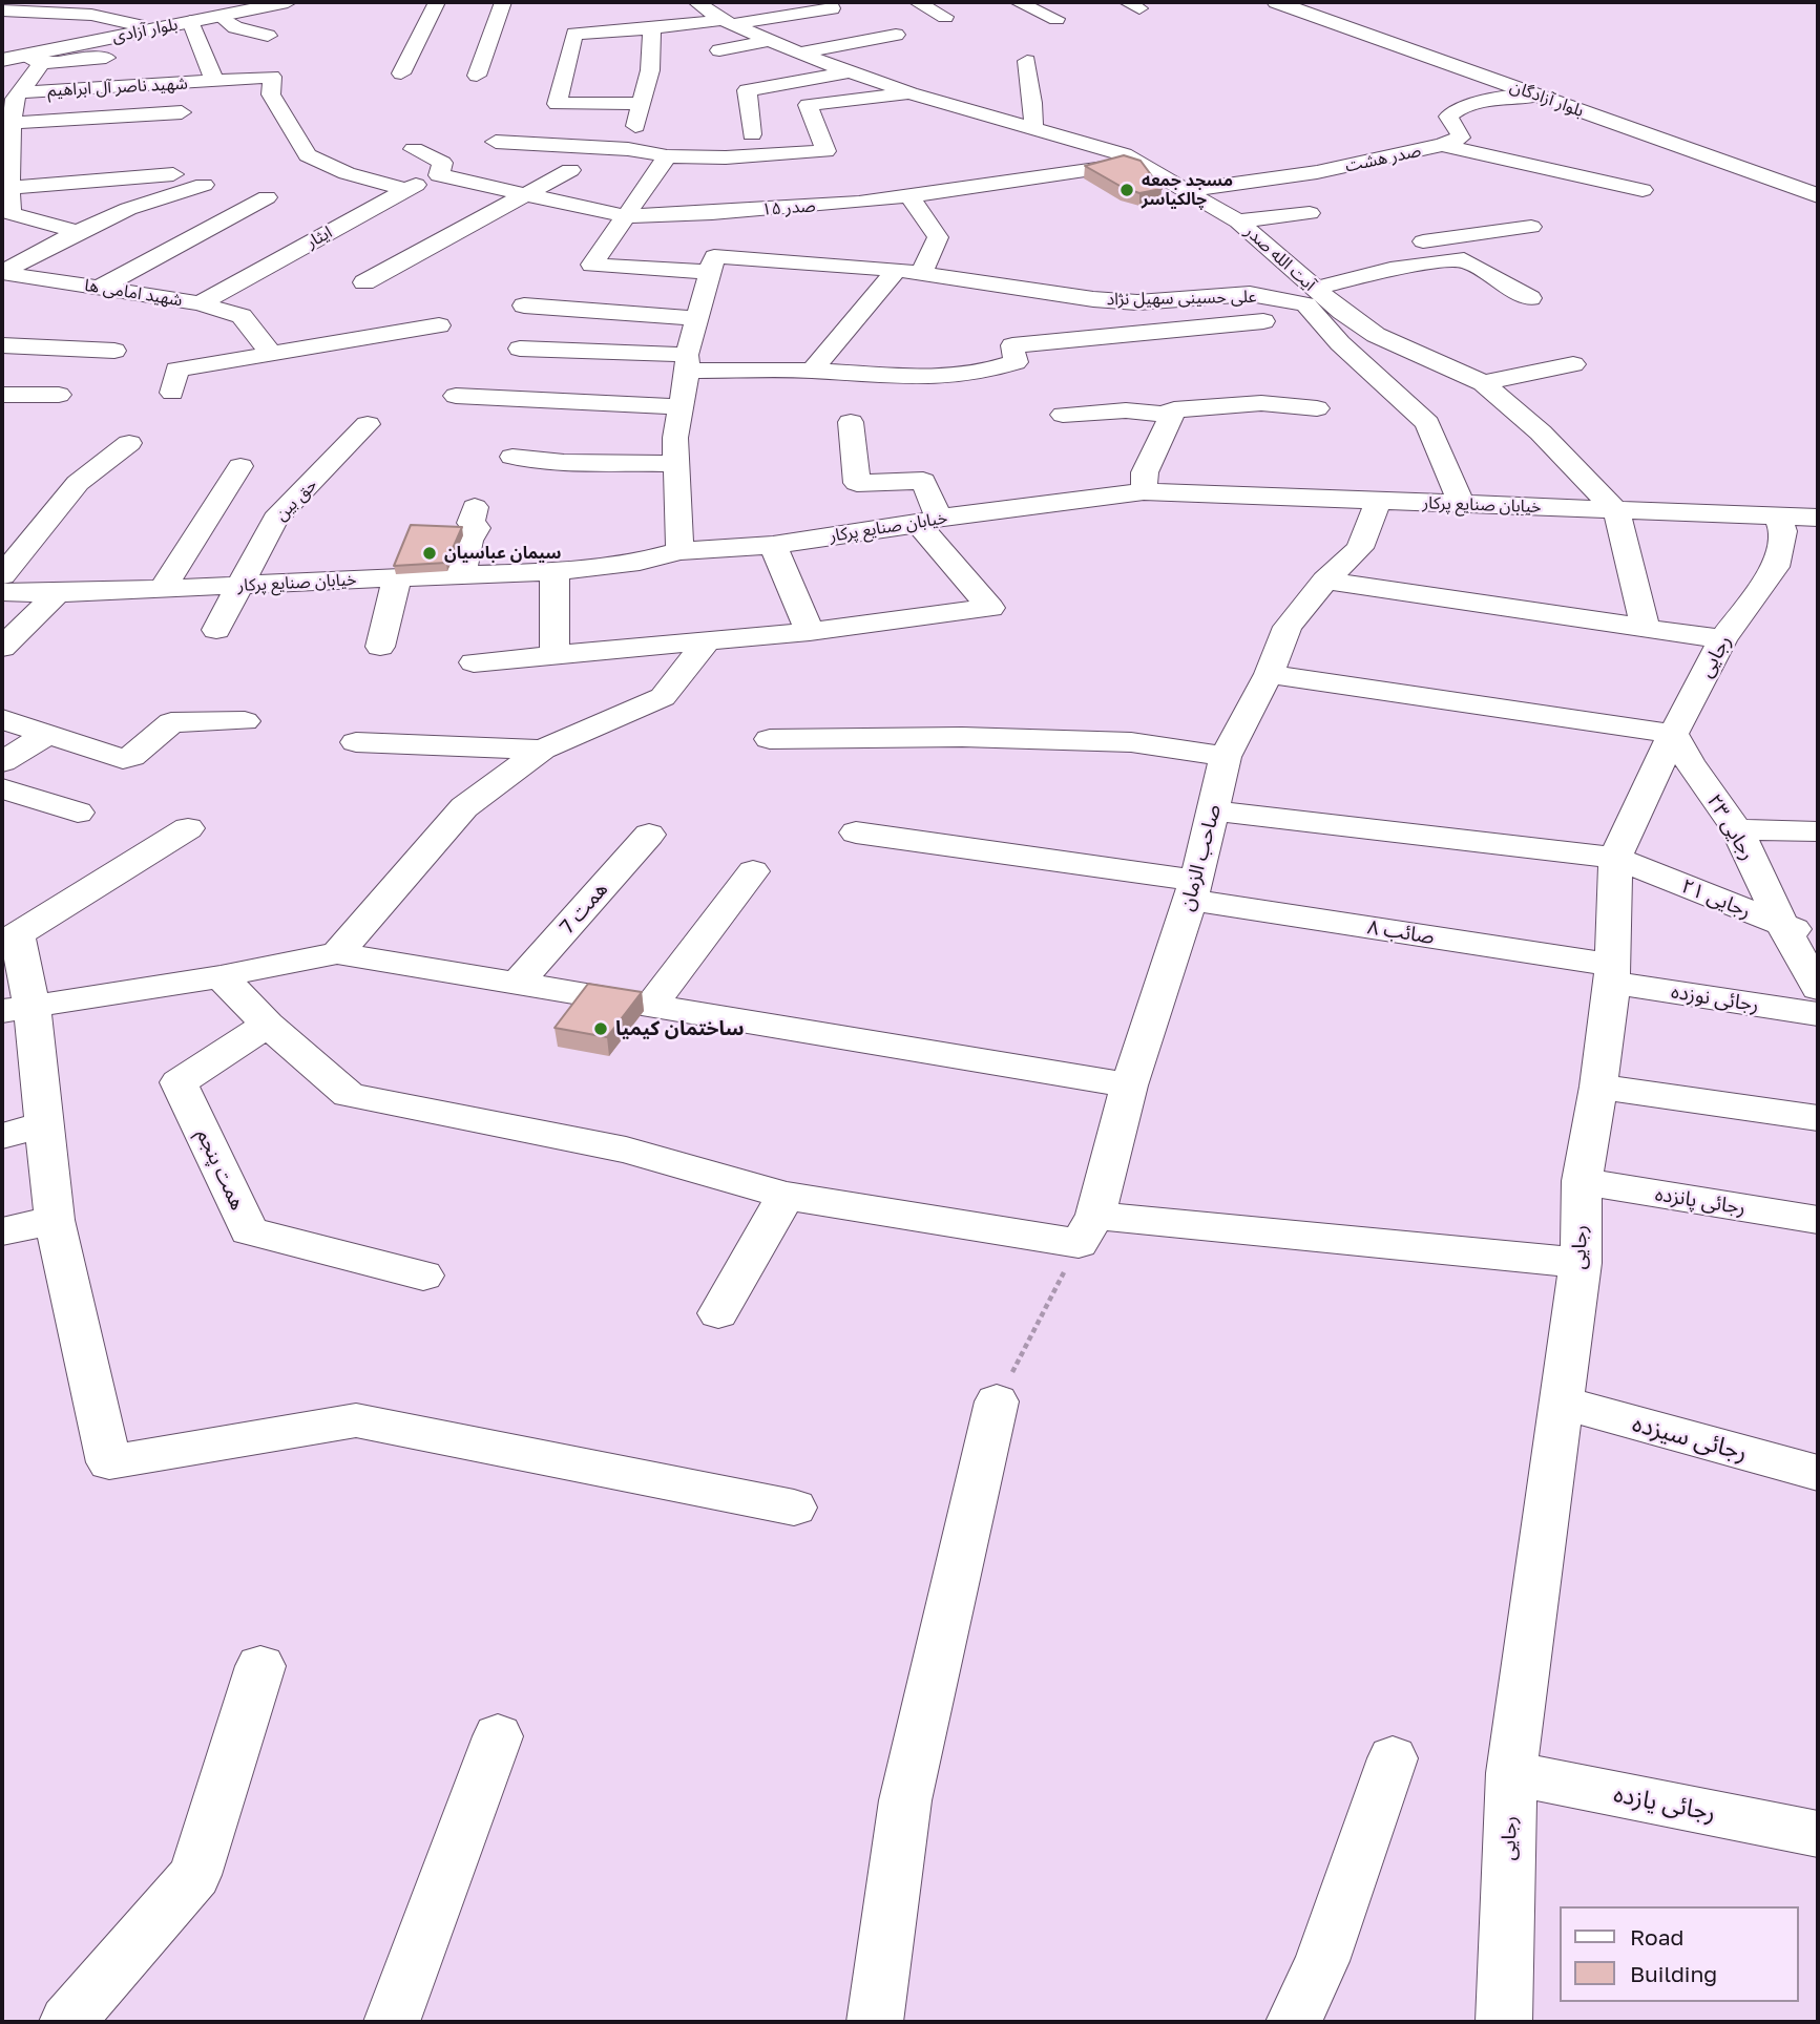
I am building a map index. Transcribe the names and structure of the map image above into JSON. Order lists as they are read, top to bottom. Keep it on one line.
{"streets":{"main road":["بلوار آزادی","بلوار آزادگان"],"street":["شهید ناصر آل ابراهیم","صدر هشت","صدر ۱۵","ایثار","آیت الله صدر","شهید امامی ها","علی حسینی سهیل نژاد","حق بین","خیابان صنایع پرکار","رجایی","رجایی ۲۳","صاحب الزمان","رجایی ۲۱","همت 7","صائب ۸","رجائی نوزده","همت پنجم","رجائی پانزده","رجائی سیزده","رجائی یازده"]},"crossings":[["شهید ناصر آل ابراهیم","ایثار"],["بلوار آزادگان","صدر هشت"],["صدر هشت","آیت الله صدر"],["صدر ۱۵","ایثار"],["صدر ۱۵","آیت الله صدر"],["صدر ۱۵","علی حسینی سهیل نژاد"],["ایثار","شهید امامی ها"],["آیت الله صدر","خیابان صنایع پرکار"],["علی حسینی سهیل نژاد","خیابان صنایع پرکار"],["حق بین","خیابان صنایع پرکار"],["خیابان صنایع پرکار","رجایی"],["خیابان صنایع پرکار","صاحب الزمان"],["رجایی","رجایی ۲۳"],["رجایی","رجایی ۲۱"],["رجایی","صائب ۸"],["رجایی","رجائی نوزده"],["رجایی","رجائی پانزده"],["رجایی","رجائی سیزده"],["رجایی","رجائی یازده"],["رجایی ۲۳","رجایی ۲۱"],["صاحب الزمان","رجایی ۲۱"],["صاحب الزمان","صائب ۸"],["صائب ۸","رجائی نوزده"]],"places":["مسجد جمعه چالکیاسر","سیمان عباسیان","ساختمان کیمیا"],"legend":["Road","Building"]}
